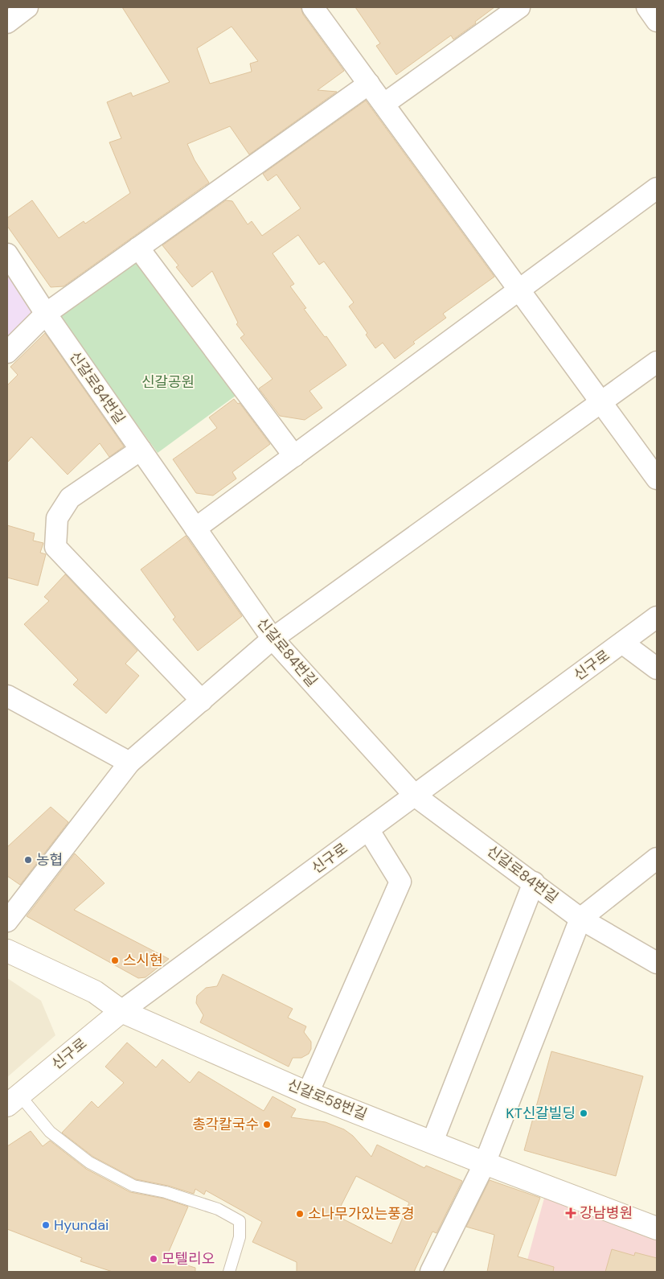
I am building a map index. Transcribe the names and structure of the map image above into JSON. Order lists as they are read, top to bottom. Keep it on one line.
{"streets":{"street":["신갈로84번길","신구로","신갈로58번길"]},"crossings":[["신갈로84번길","신구로"],["신구로","신갈로58번길"]],"parks":["신갈공원"],"places":{"other":["농협","스시현","KT신갈빌딩","총각칼국수","소나무가있는풍경","Hyundai","모텔리오"],"health":["강남병원"]}}
